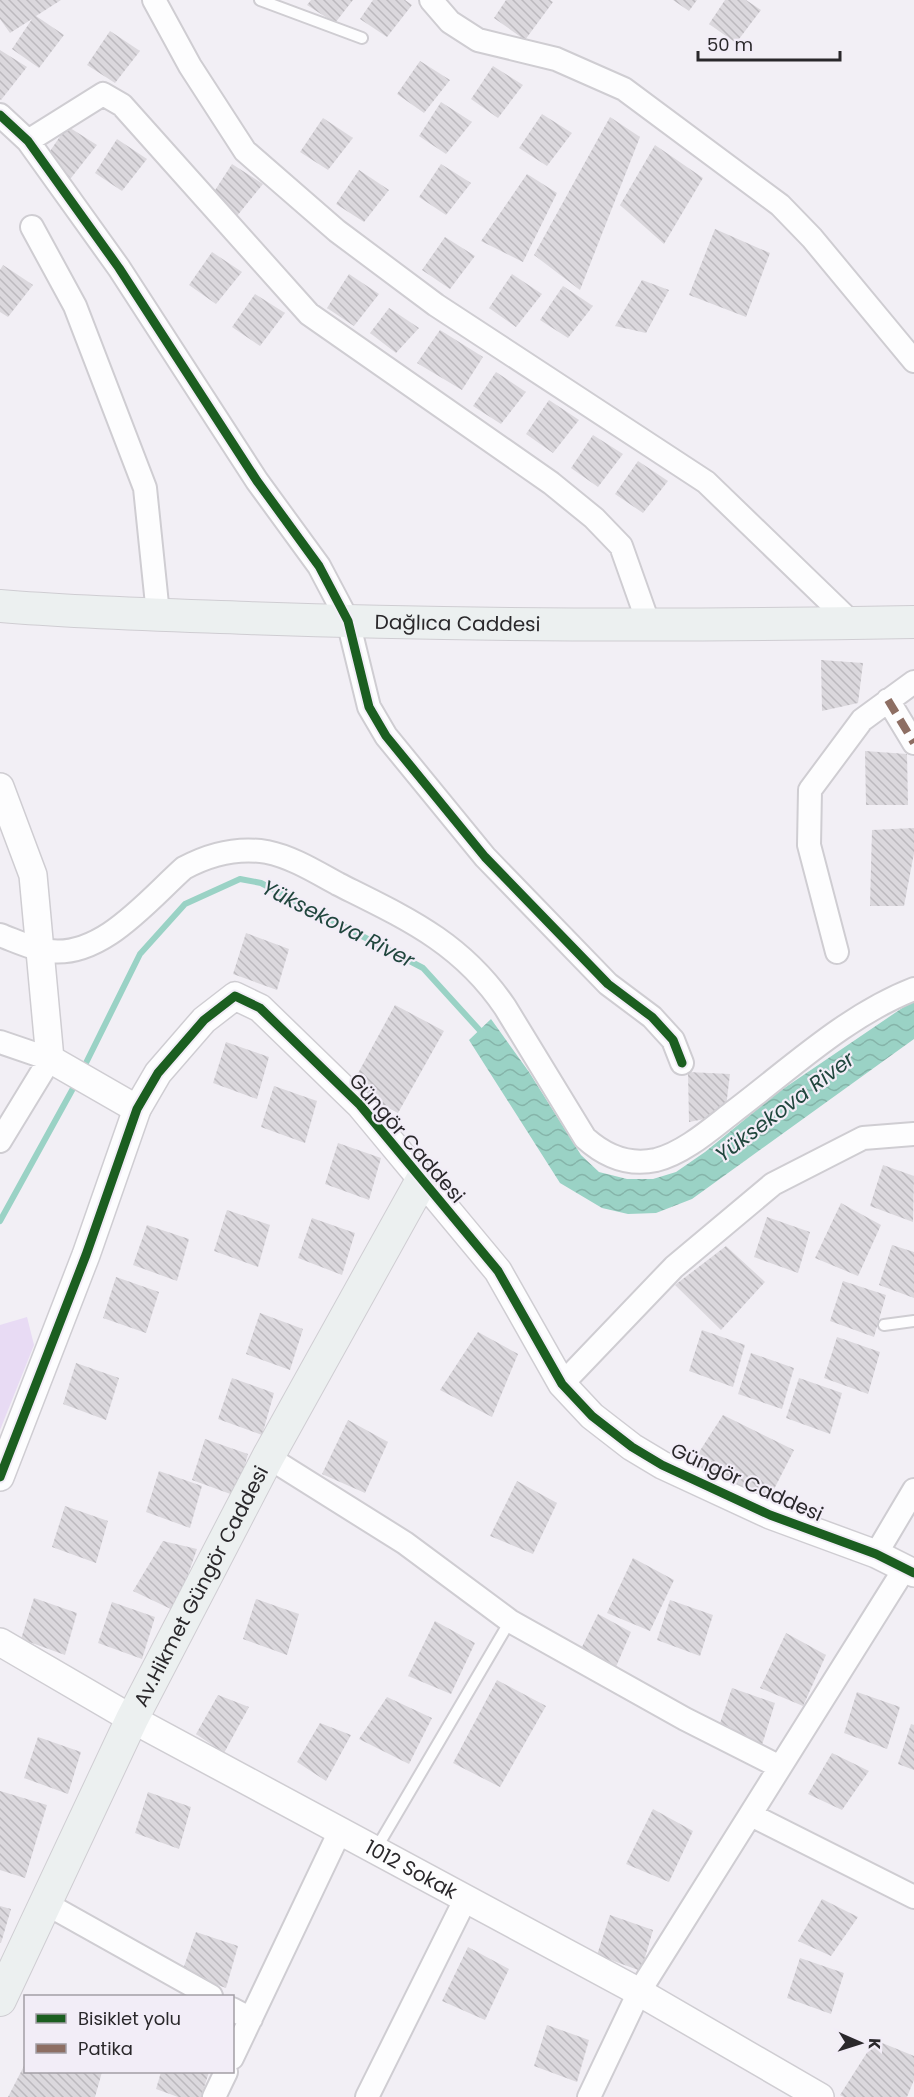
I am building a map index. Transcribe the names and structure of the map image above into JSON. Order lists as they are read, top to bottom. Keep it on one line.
{"streets":{"main road":["Dağlıca Caddesi","Av.Hikmet Güngör Caddesi"],"street":["Güngör Caddesi","1012 Sokak"]},"crossings":[["Güngör Caddesi","Av.Hikmet Güngör Caddesi"],["Av.Hikmet Güngör Caddesi","1012 Sokak"]],"water":["Yüksekova River"],"legend":["Bisiklet yolu","Patika"],"scale_bar":"50 m","north":"right"}
